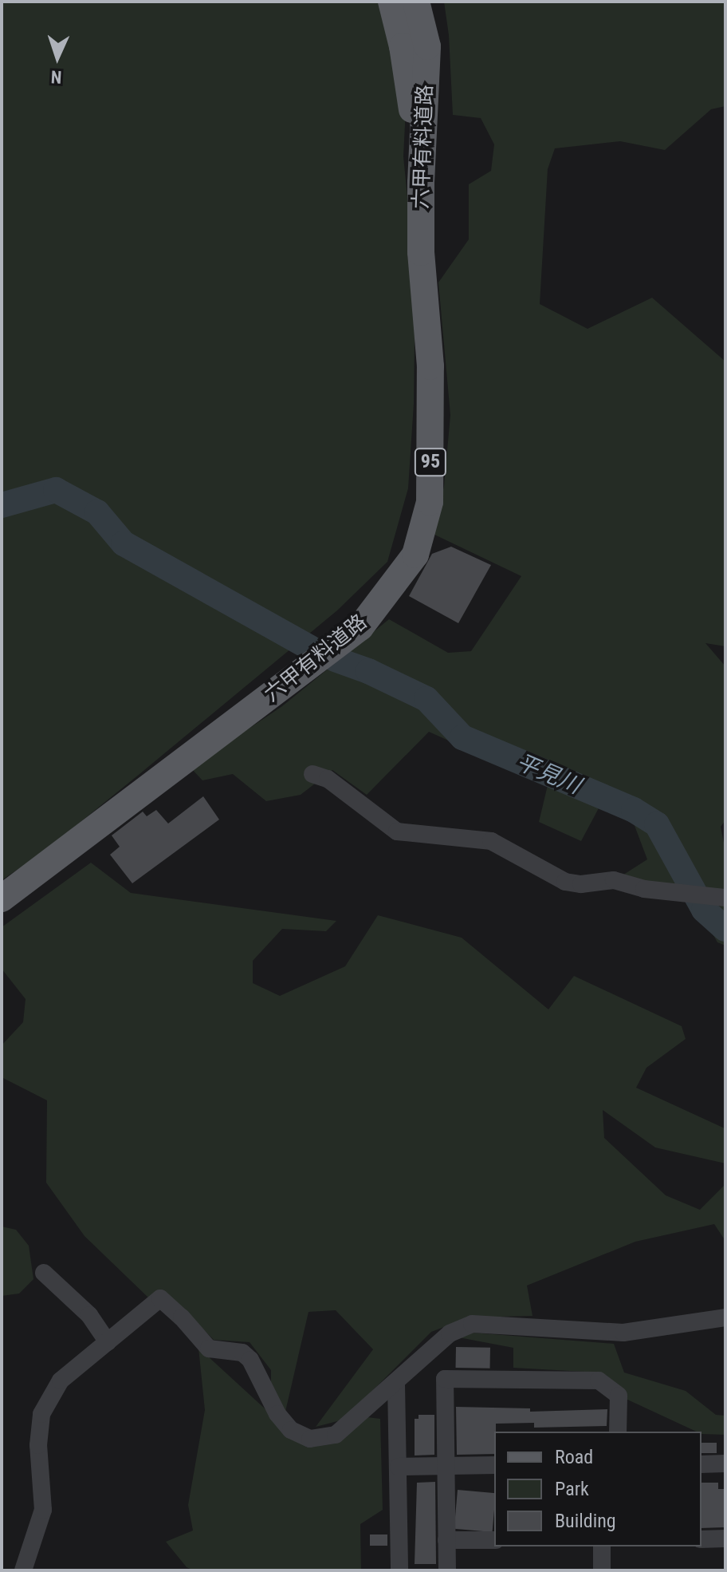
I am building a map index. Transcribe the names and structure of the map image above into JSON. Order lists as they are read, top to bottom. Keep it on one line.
{"streets":{"main road":["六甲有料道路","95"]},"crossings":[["六甲有料道路","95"]],"water":["平見川"],"legend":["Road","Park","Building"],"north":"bottom"}
